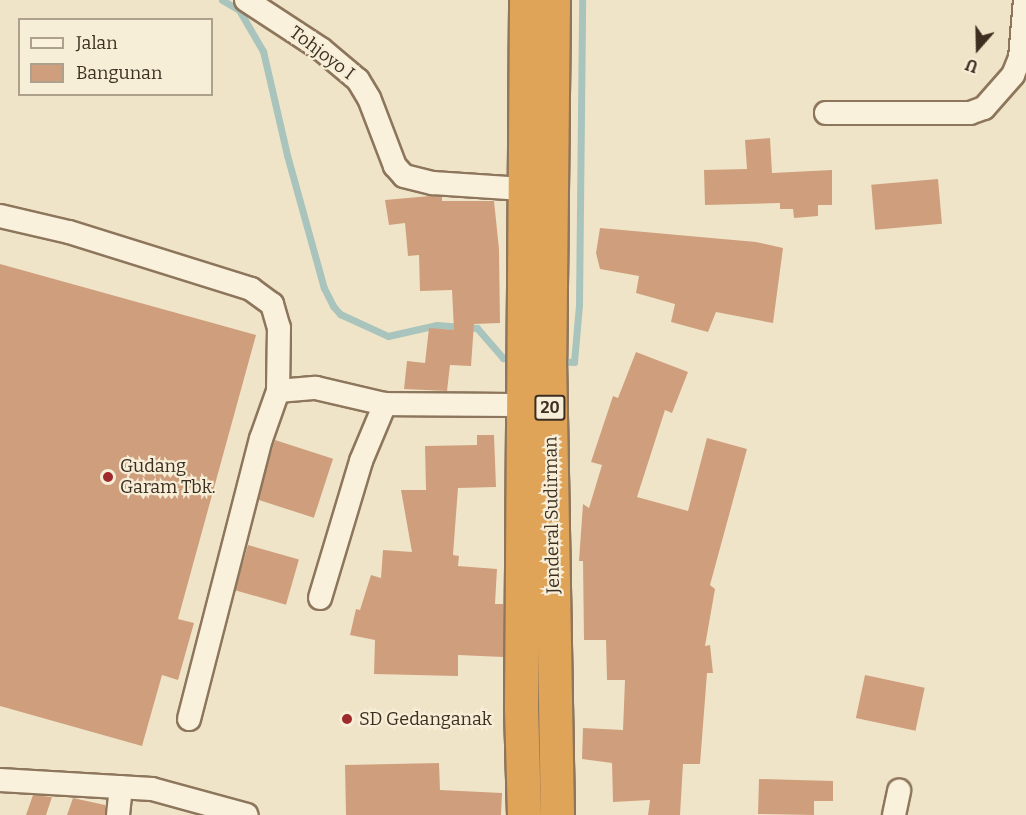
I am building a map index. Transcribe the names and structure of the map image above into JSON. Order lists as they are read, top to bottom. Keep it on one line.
{"streets":{"highway":["20","Jenderal Sudirman"],"street":["Tohjoyo I"]},"crossings":[["Tohjoyo I","Jenderal Sudirman"]],"places":["Gudang Garam Tbk.","SD Gedanganak"],"legend":["Jalan","Bangunan"],"north":"bottom"}
